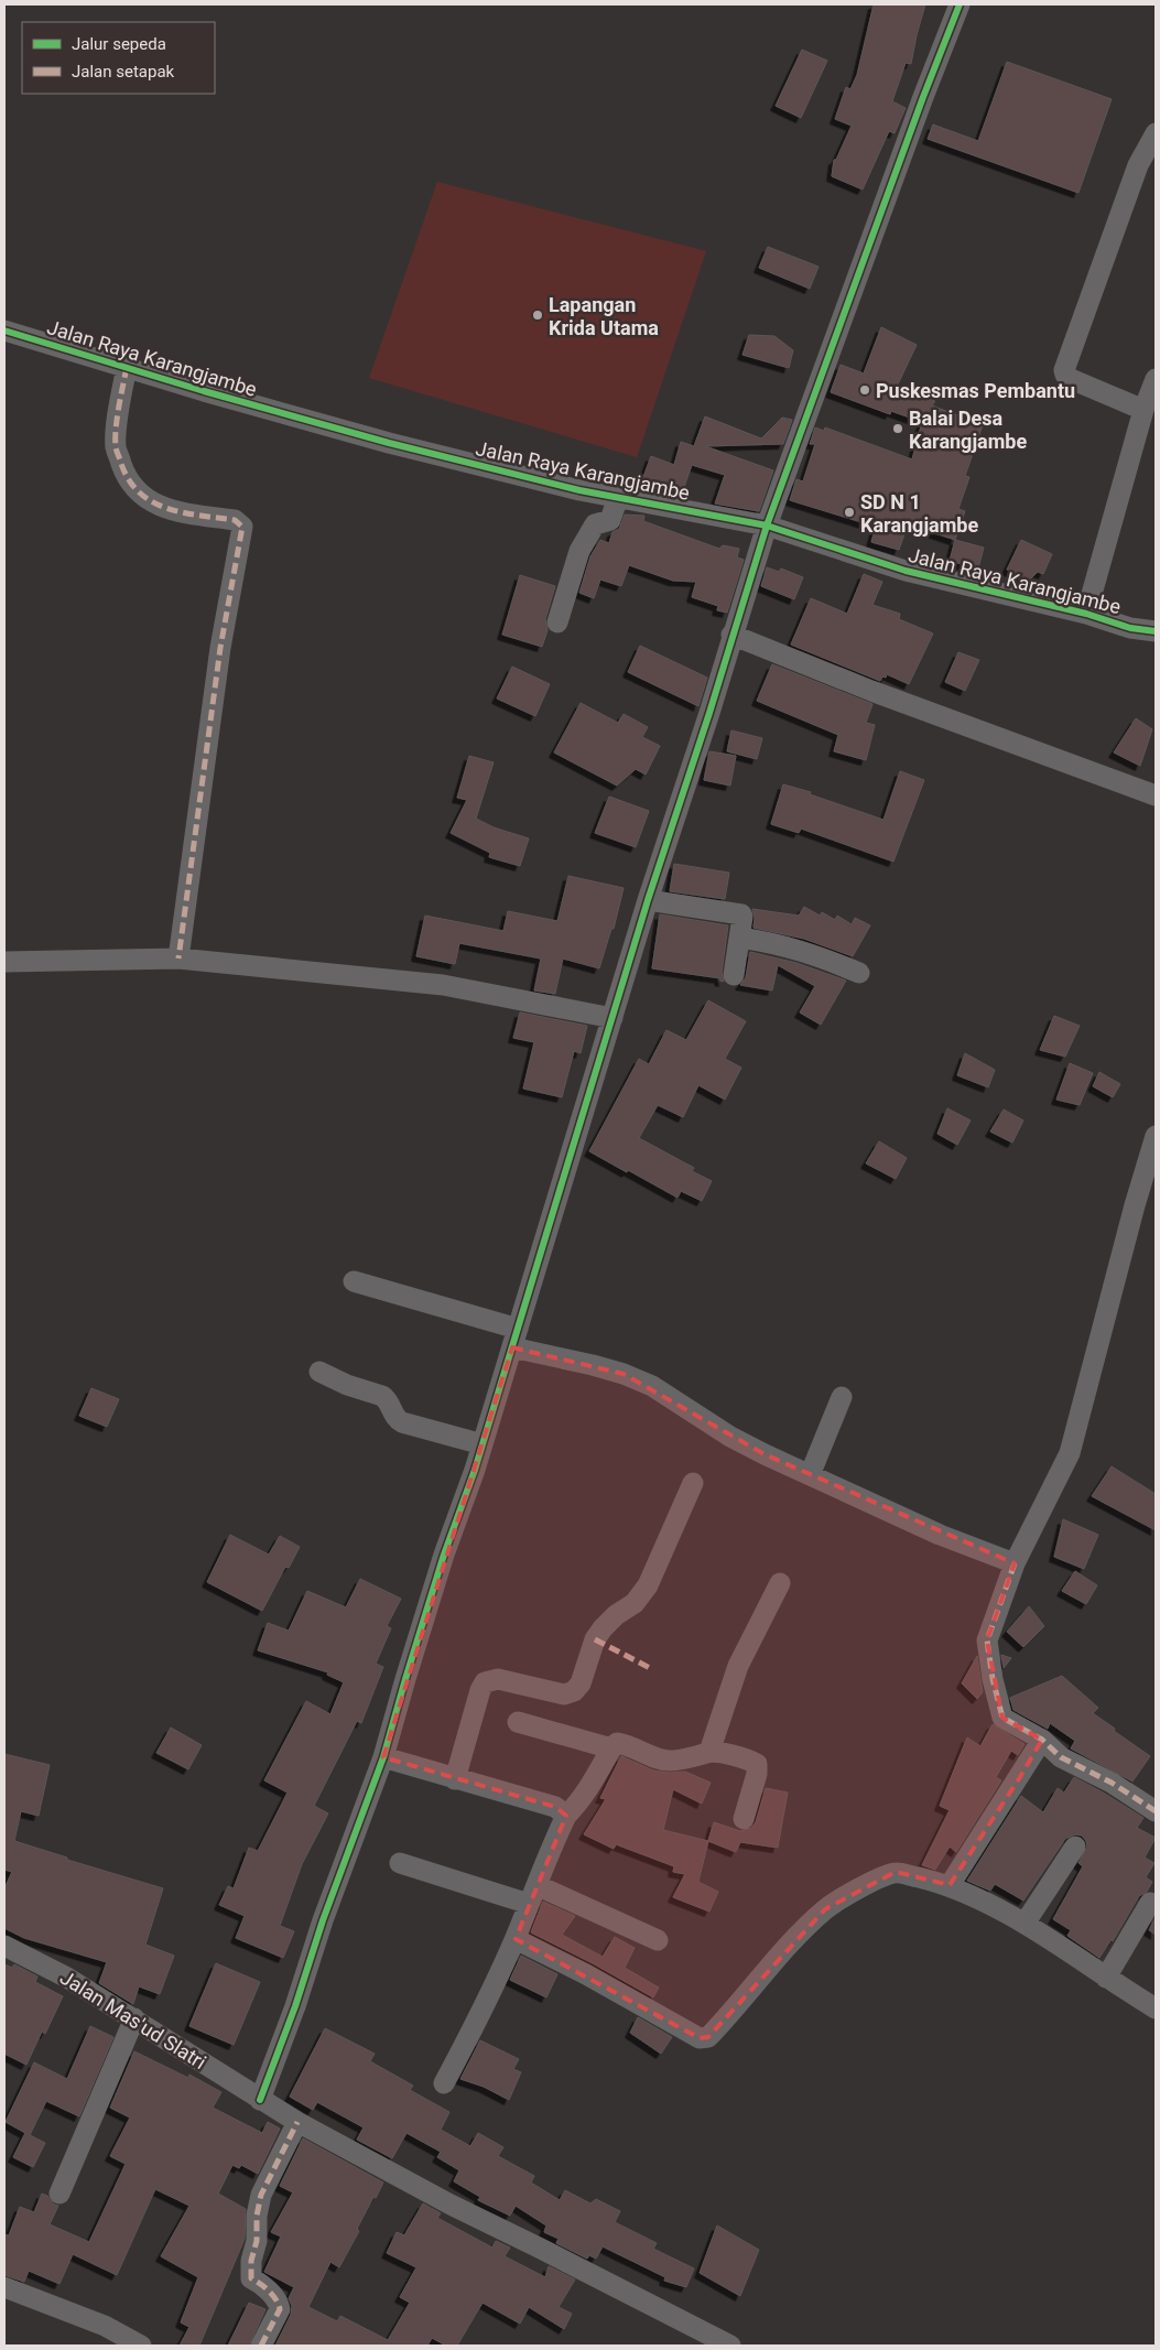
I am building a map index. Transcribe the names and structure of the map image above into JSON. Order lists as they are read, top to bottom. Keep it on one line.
{"streets":{"street":["Jalan Raya Karangjambe","Jalan Mas'ud Slatri"]},"places":["Lapangan Krida Utama","Puskesmas Pembantu","Balai Desa Karangjambe","SD N 1 Karangjambe"],"legend":["Jalur sepeda","Jalan setapak"]}
